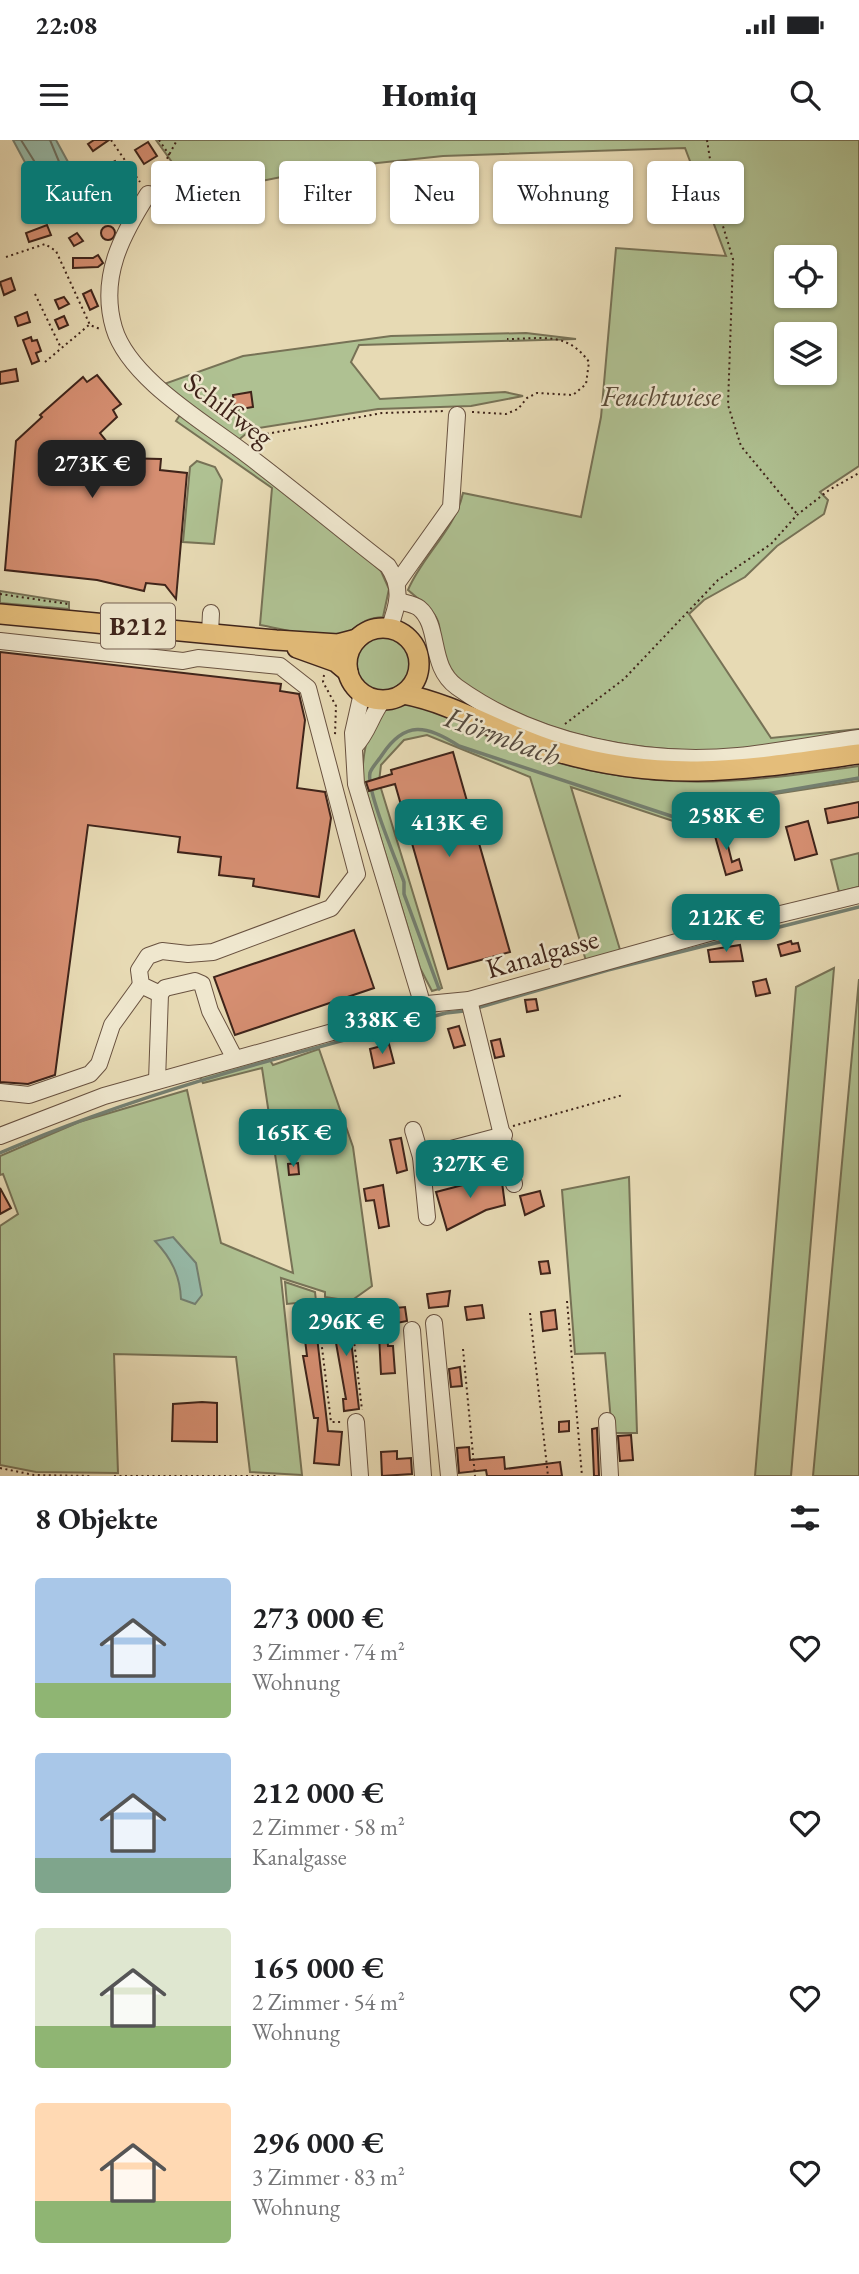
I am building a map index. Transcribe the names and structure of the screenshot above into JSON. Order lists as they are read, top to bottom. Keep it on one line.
{"streets":{"main road":["B212"],"street":["Schilfweg","Kanalgasse"]},"water":["Hörmbach"],"parks":["Feuchtwiese"],"page":{"status":"22:08","header":"Homiq","chip":["Kaufen","Mieten","Filter","Neu","Wohnung","Haus"],"price":["273K €","258K €","413K €","212K €","338K €","165K €","327K €","296K €"],"heading":"8 Objekte","list":[{"name":"273 000 €","note":"3 Zimmer · 74 m² · Wohnung"},{"name":"212 000 €","note":"2 Zimmer · 58 m² · Kanalgasse"},{"name":"165 000 €","note":"2 Zimmer · 54 m² · Wohnung"},{"name":"296 000 €","note":"3 Zimmer · 83 m² · Wohnung"}]}}
